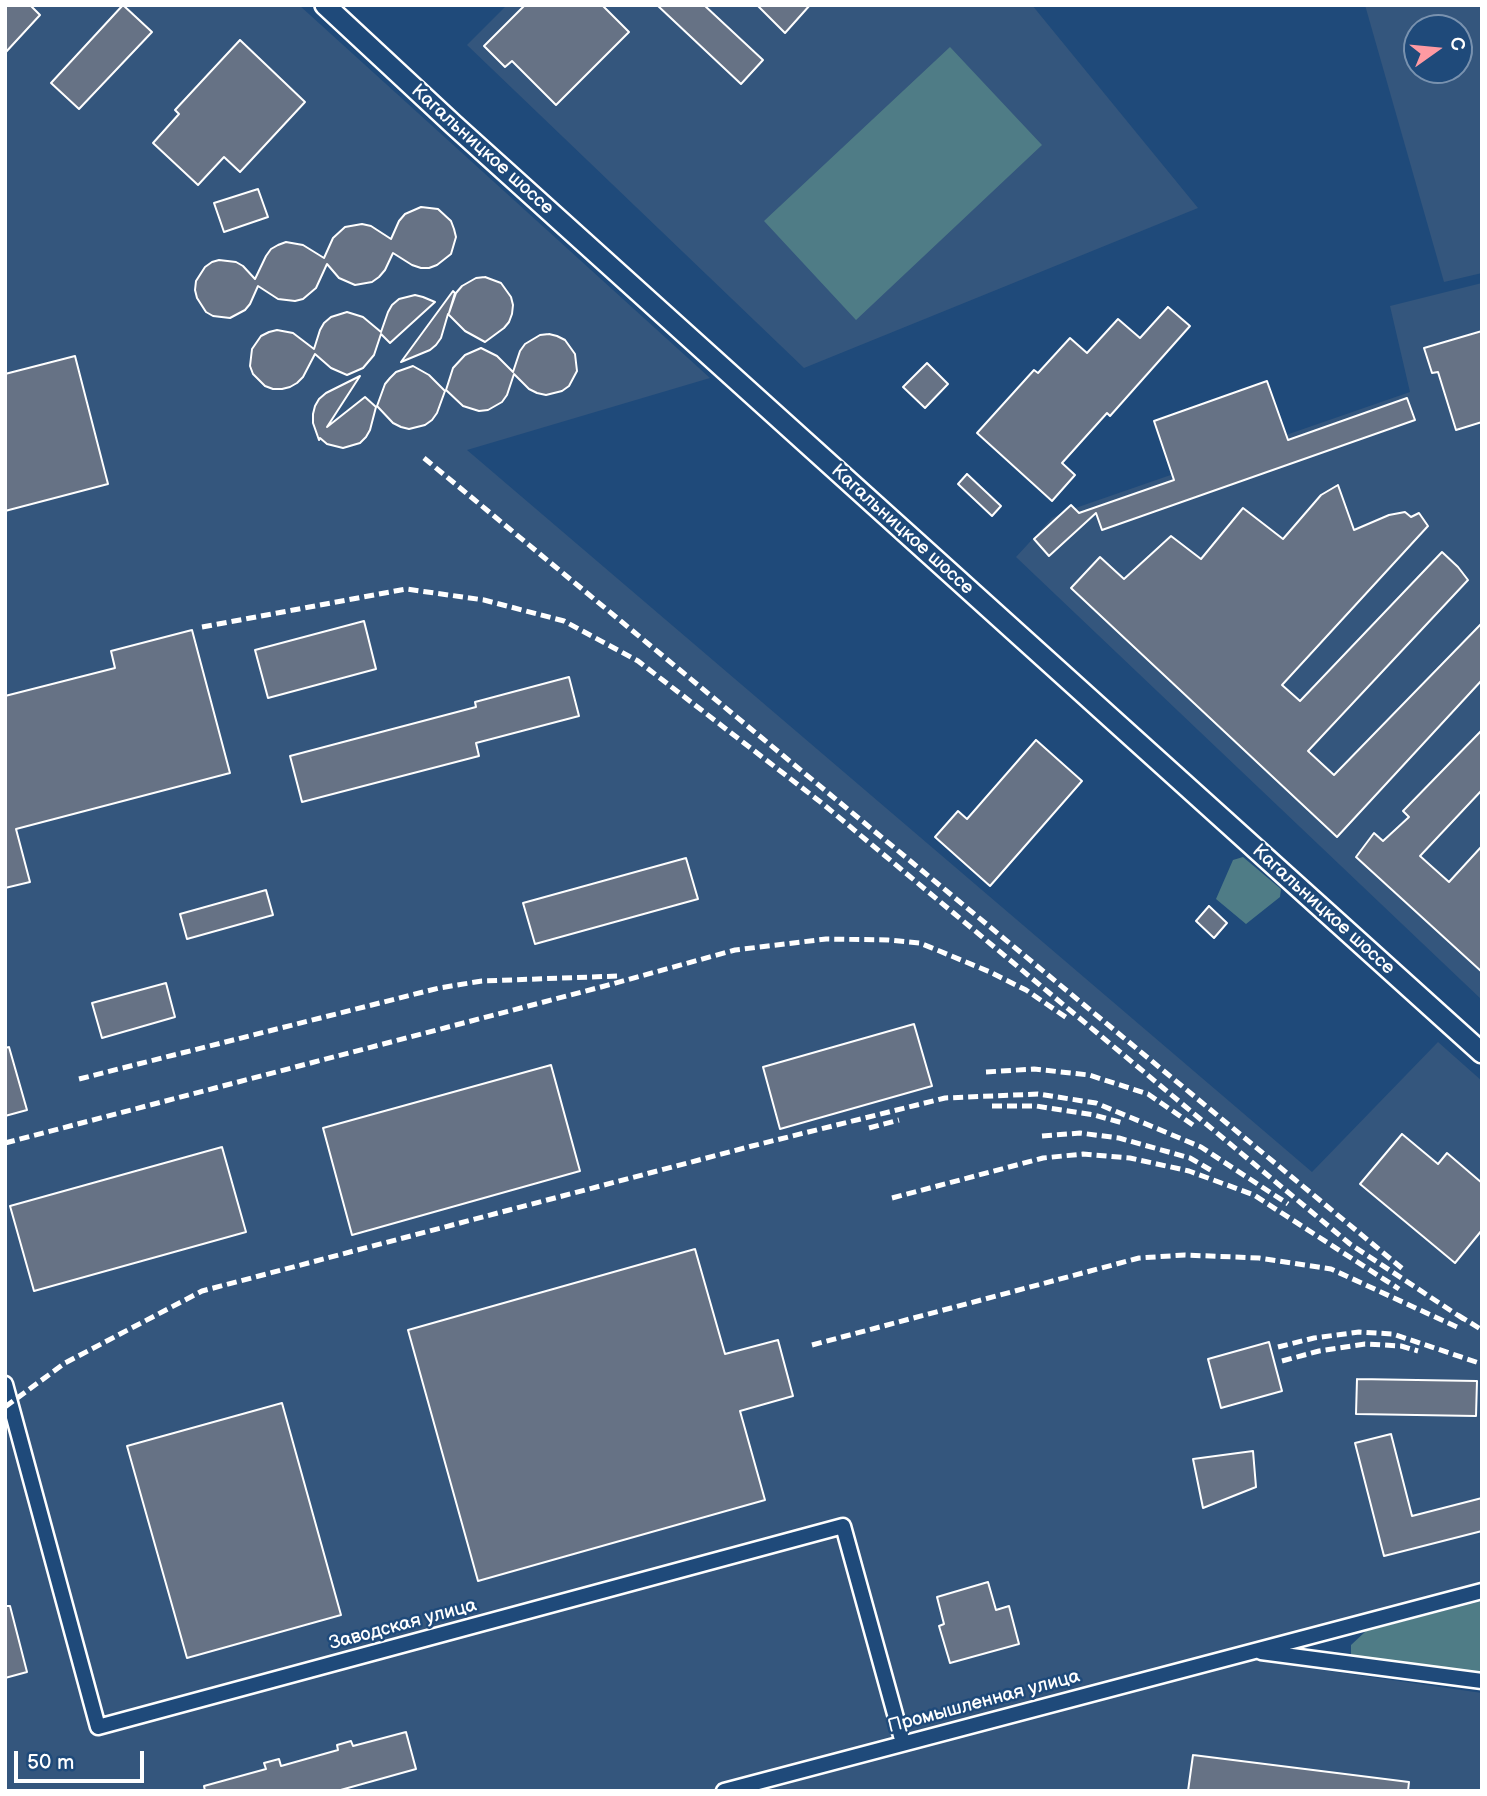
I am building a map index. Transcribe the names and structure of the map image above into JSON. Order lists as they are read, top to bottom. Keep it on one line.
{"streets":{"main road":["Кагальницкое шоссе"],"street":["Заводская улица","Промышленная улица"]},"crossings":[["Заводская улица","Промышленная улица"]],"scale_bar":"50 m","north":"right"}
